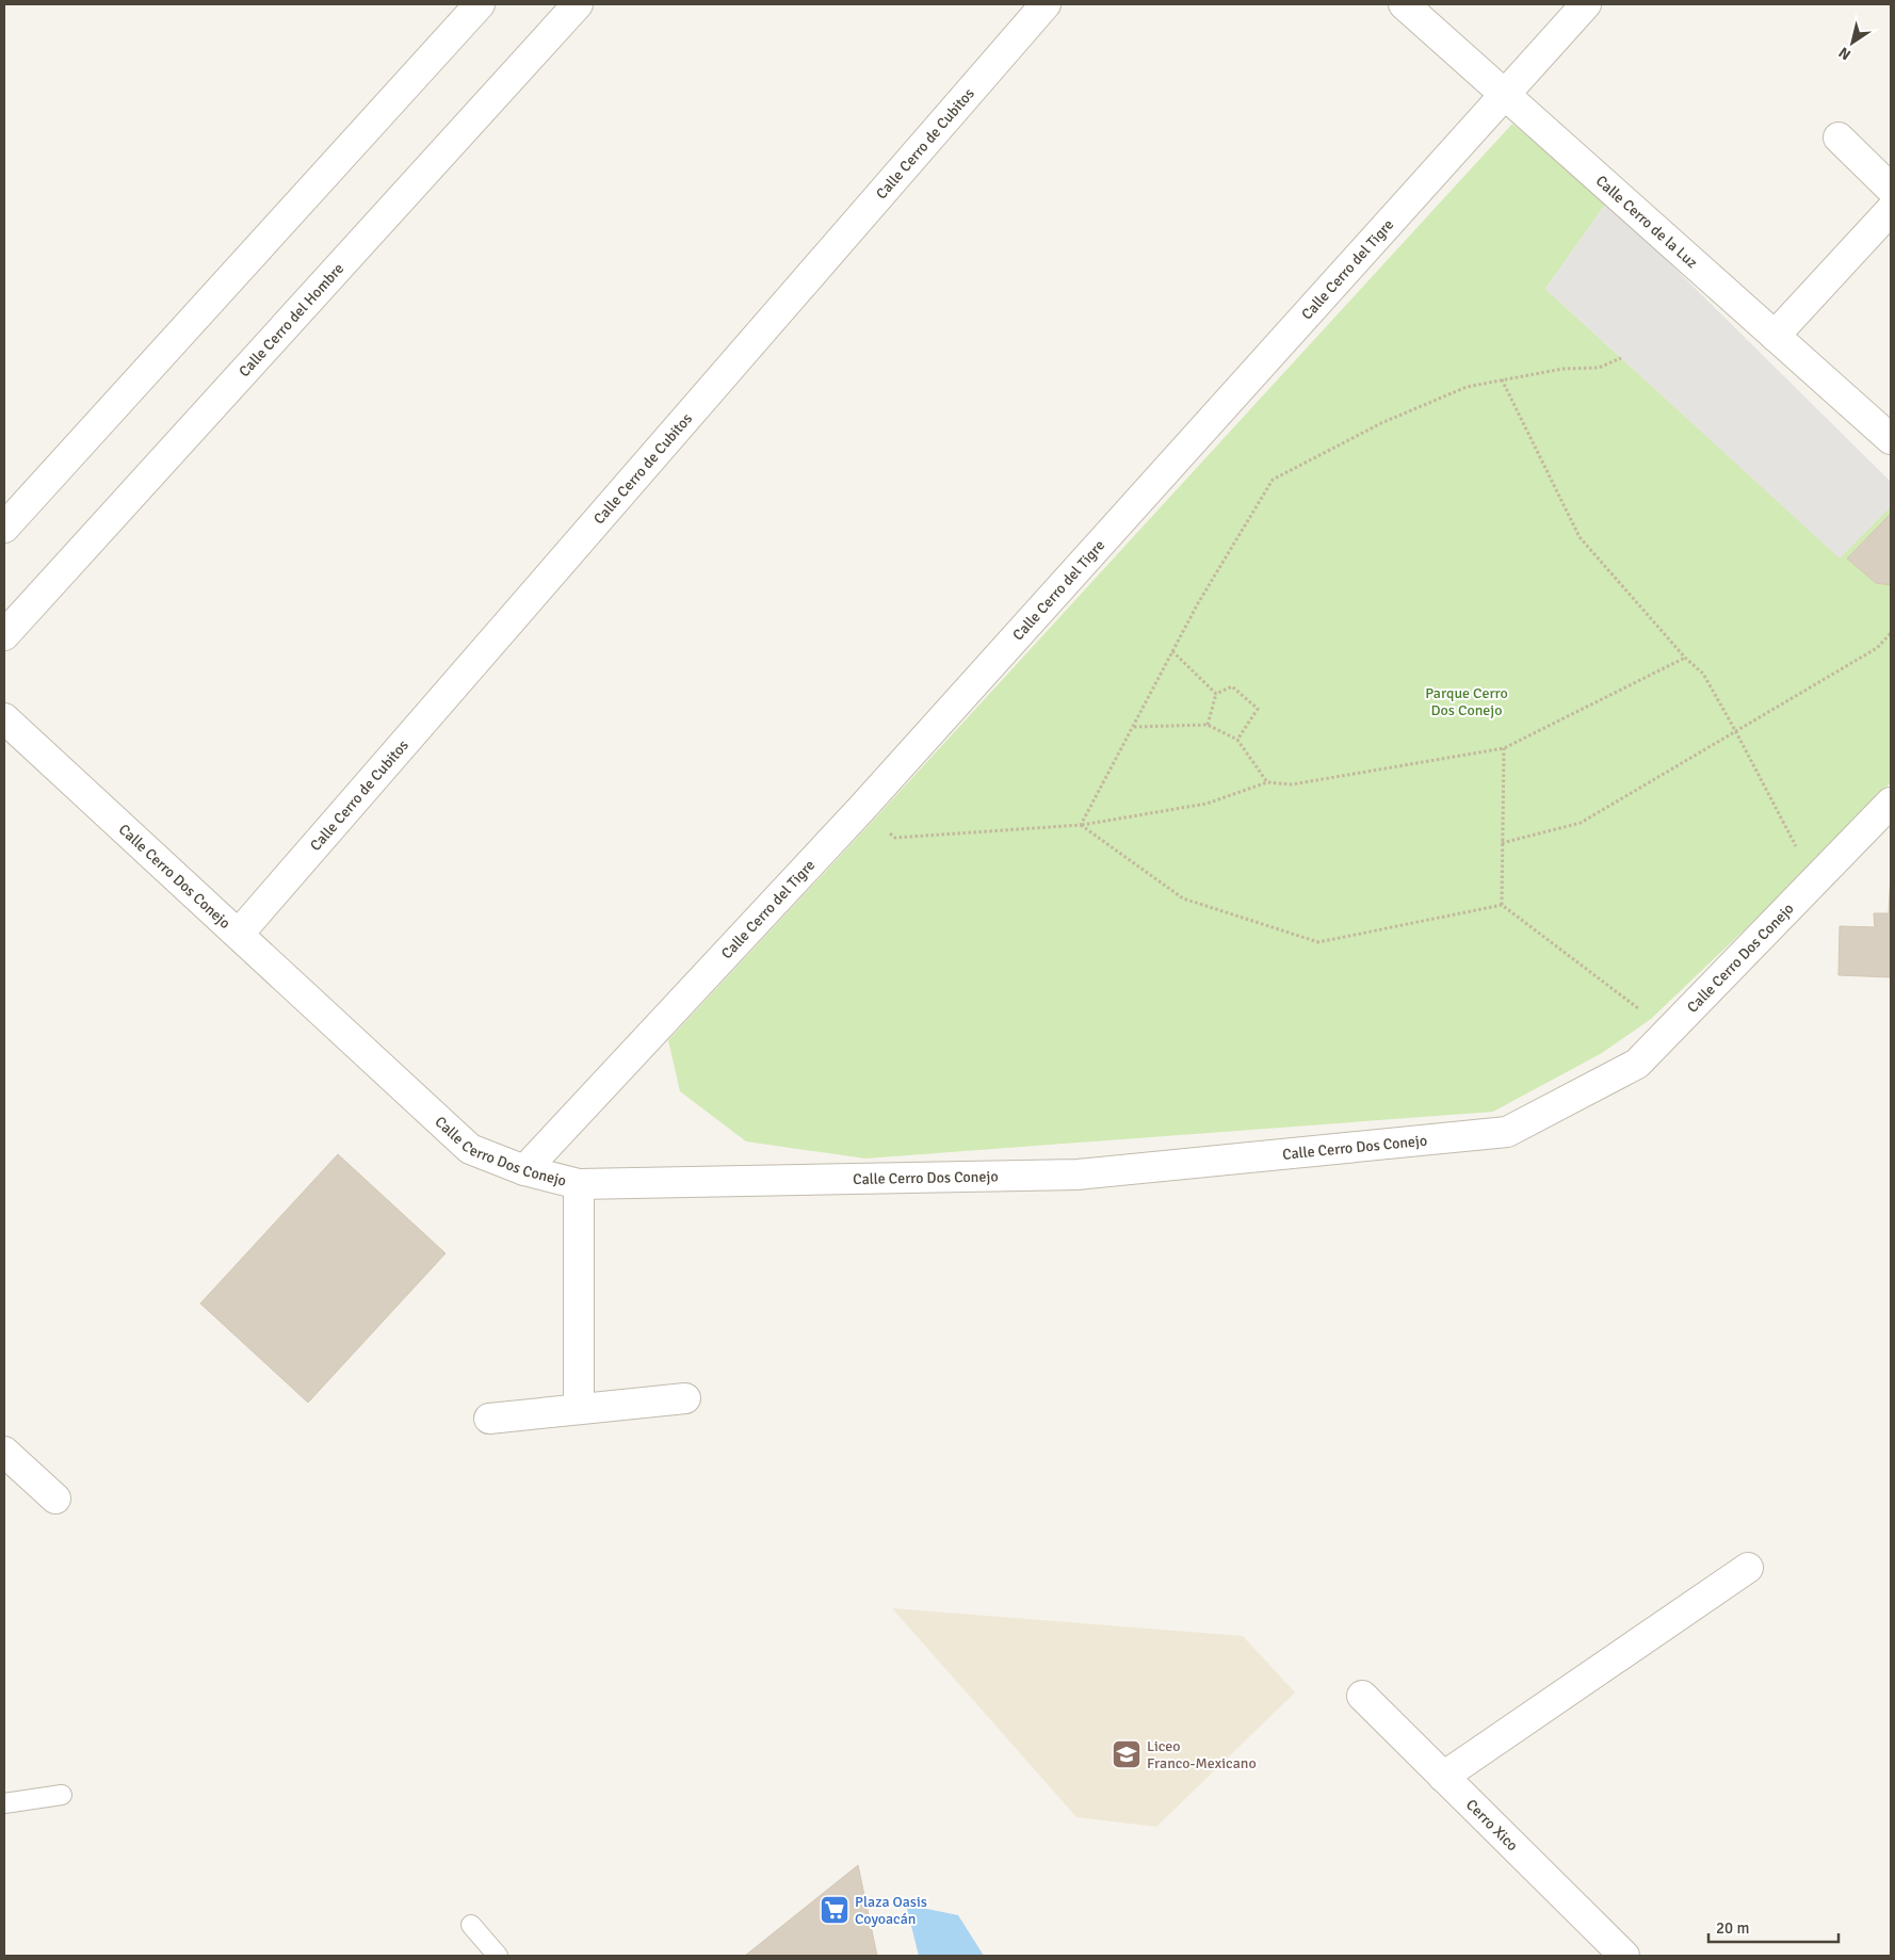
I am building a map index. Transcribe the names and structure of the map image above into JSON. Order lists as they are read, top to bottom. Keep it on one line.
{"streets":{"street":["Calle Cerro de Cubitos","Calle Cerro de la Luz","Calle Cerro del Tigre","Calle Cerro del Hombre","Calle Cerro Dos Conejo","Cerro Xico"]},"crossings":[["Calle Cerro de Cubitos","Calle Cerro Dos Conejo"],["Calle Cerro de la Luz","Calle Cerro del Tigre"],["Calle Cerro del Tigre","Calle Cerro Dos Conejo"]],"parks":["Parque Cerro Dos Conejo"],"places":{"school or university":["Liceo Franco-Mexicano"],"supermarket":["Plaza Oasis Coyoacán"]},"scale_bar":"20 m","north":"bottom left"}
